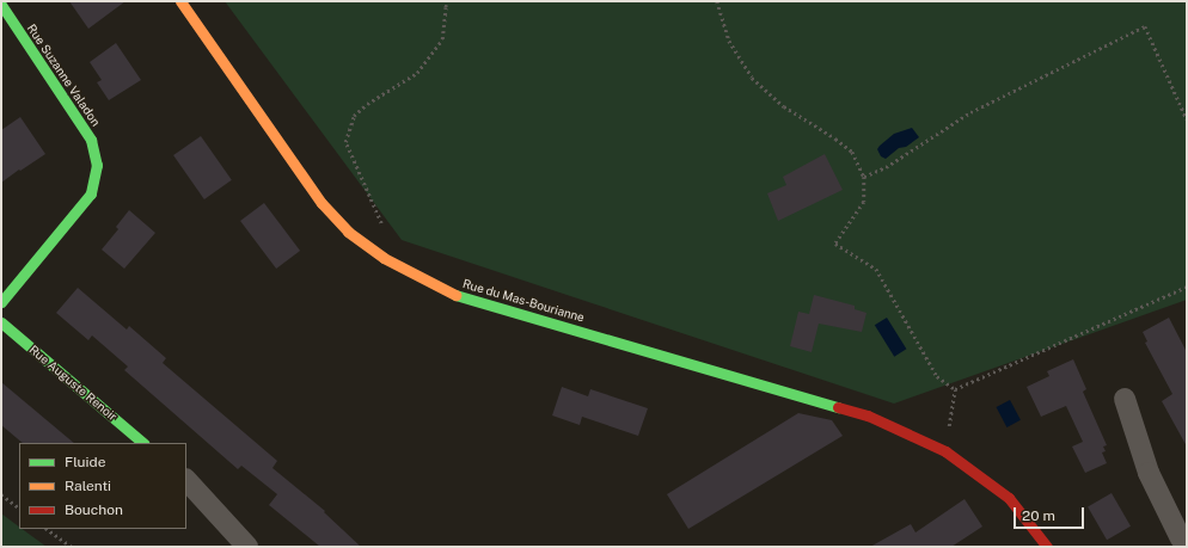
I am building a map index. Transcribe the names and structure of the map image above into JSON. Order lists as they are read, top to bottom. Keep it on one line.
{"streets":{"street":["Rue Suzanne Valadon","Rue du Mas-Bourianne","Rue Auguste Renoir"]},"legend":["Fluide","Ralenti","Bouchon"],"scale_bar":"20 m"}
